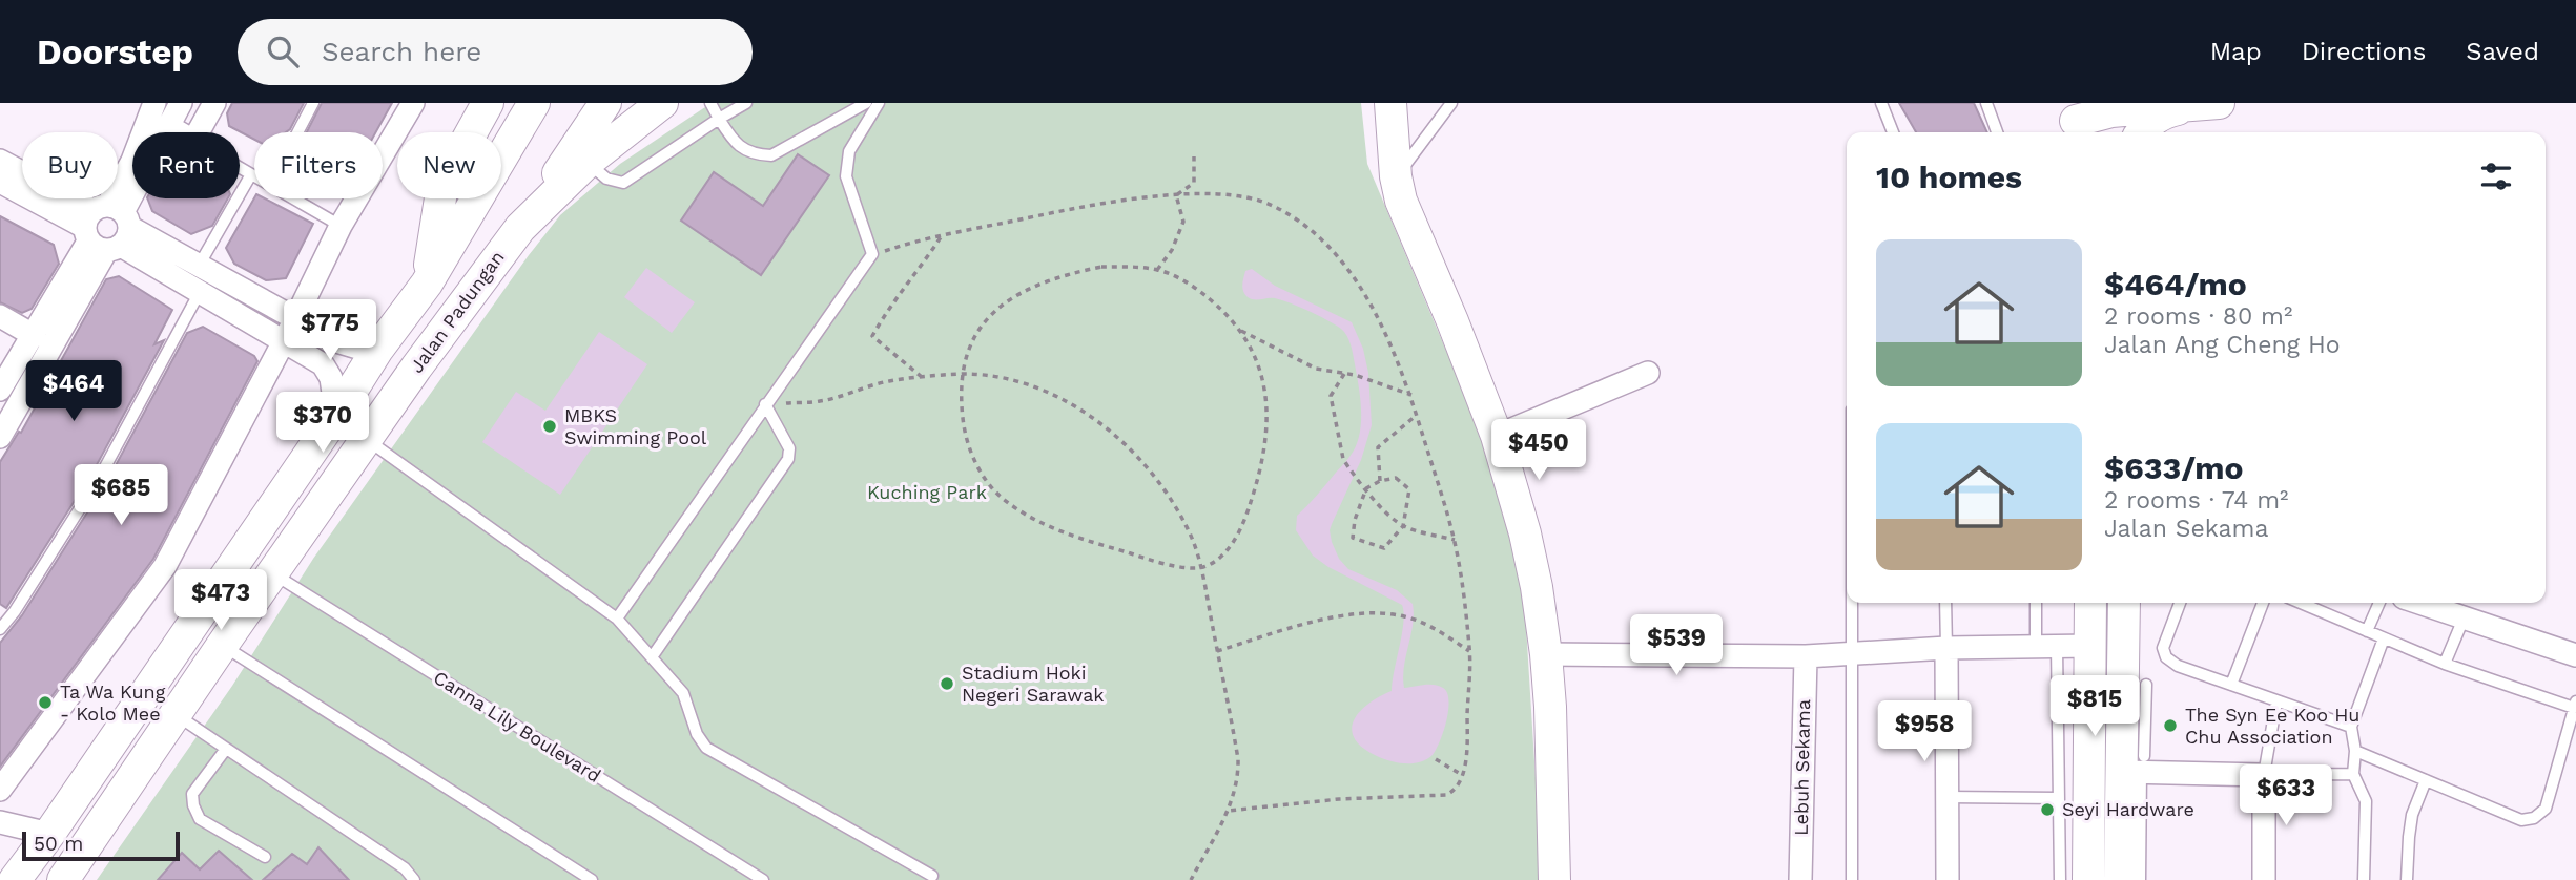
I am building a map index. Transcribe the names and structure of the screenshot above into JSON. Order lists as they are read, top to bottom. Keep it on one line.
{"streets":{"main road":["Jalan Padungan"],"street":["Lebuh Sekama"],"lane":["Canna Lily Boulevard"]},"crossings":[["Jalan Padungan","Canna Lily Boulevard"]],"parks":["Kuching Park"],"places":["MBKS Swimming Pool","Stadium Hoki Negeri Sarawak","Ta Wa Kung - Kolo Mee","The Syn Ee Koo Hu Chu Association","Seyi Hardware"],"scale_bar":"50 m","page":{"header":"Doorstep","search":"Search here","nav":["Map","Directions","Saved"],"chip":["Buy","Rent","Filters","New"],"heading":"10 homes","list":[{"name":"$464/mo","note":"2 rooms · 80 m² · Jalan Ang Cheng Ho"},{"name":"$633/mo","note":"2 rooms · 74 m² · Jalan Sekama"}],"price":["$775","$464","$370","$450","$685","$473","$539","$815","$958","$633"],"scale":"50 m"}}
